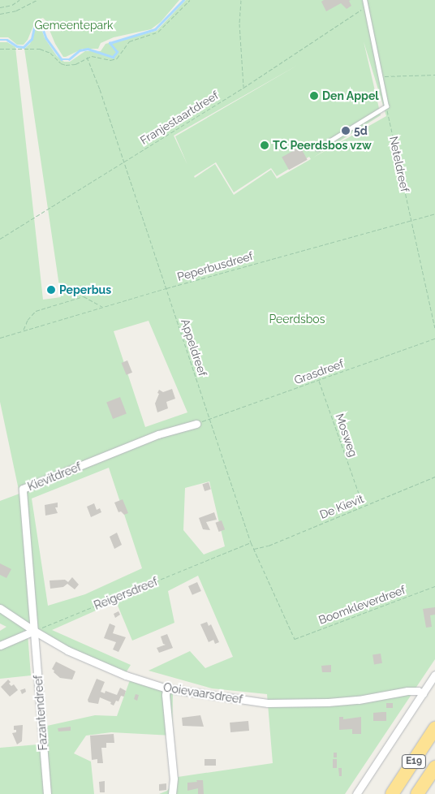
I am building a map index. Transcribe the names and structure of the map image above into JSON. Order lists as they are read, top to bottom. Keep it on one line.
{"streets":{"highway":["E19"],"street":["Kievitdreef","Ooievaarsdreef","Fazantendreef"],"path":["Franjestaartdreef","Neteldreef","Peperbusdreef","Appeldreef","Grasdreef","Mosweg","De Kievit","Reigersdreef","Boomkleverdreef"]},"crossings":[["Franjestaartdreef","Appeldreef"],["Neteldreef","Peperbusdreef"],["Peperbusdreef","Appeldreef"],["Appeldreef","Grasdreef"],["Appeldreef","De Kievit"],["Appeldreef","Reigersdreef"],["Appeldreef","Boomkleverdreef"],["Grasdreef","Mosweg"],["Kievitdreef","Reigersdreef"],["Kievitdreef","Ooievaarsdreef"],["Kievitdreef","Fazantendreef"],["Reigersdreef","Ooievaarsdreef"],["Reigersdreef","Fazantendreef"],["Ooievaarsdreef","Fazantendreef"]],"parks":["Gemeentepark","Peerdsbos"],"places":["Den Appel","5d","TC Peerdsbos vzw","Peperbus"]}
